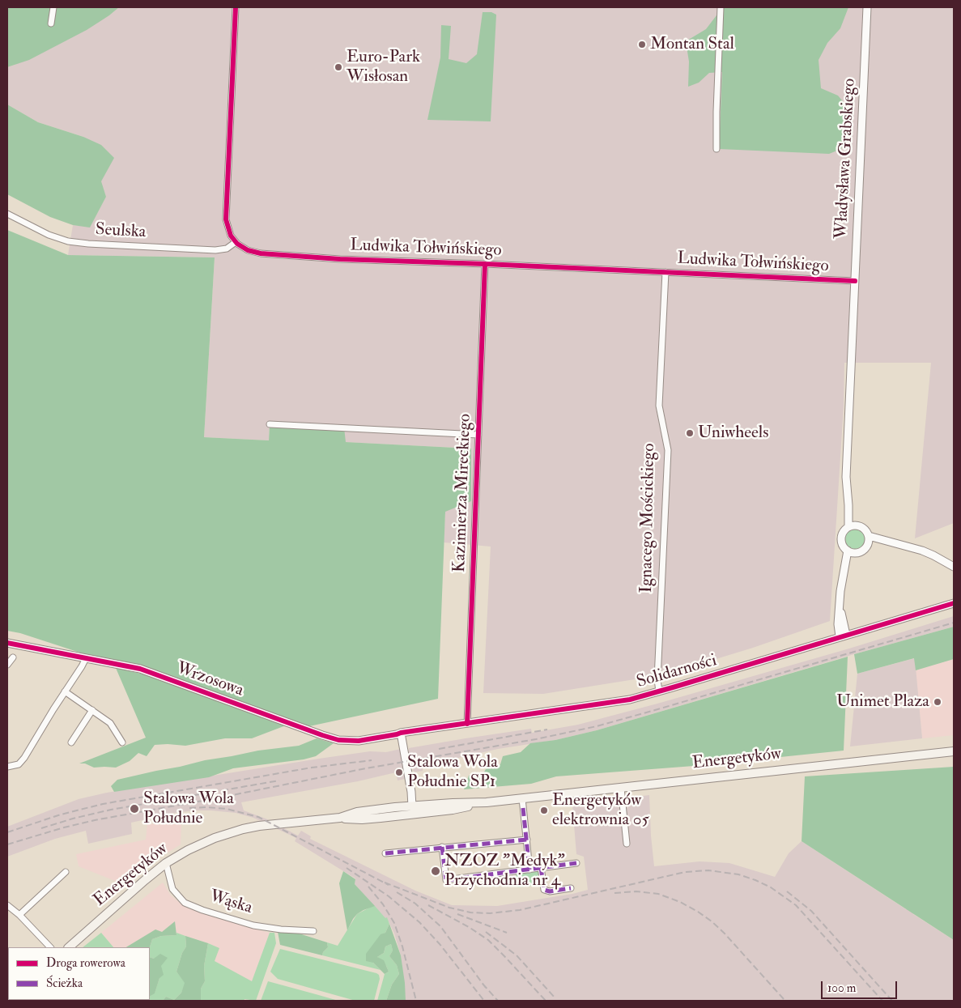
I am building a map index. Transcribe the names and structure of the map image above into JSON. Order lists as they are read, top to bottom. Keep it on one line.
{"streets":{"main road":["Energetyków"],"street":["Władysława Grabskiego","Seulska","Ludwika Tołwińskiego","Kazimierza Mireckiego","Ignacego Mościckiego","Solidarności","Wrzosowa","Wąska"]},"crossings":[["Władysława Grabskiego","Ludwika Tołwińskiego"],["Seulska","Ludwika Tołwińskiego"],["Ludwika Tołwińskiego","Kazimierza Mireckiego"],["Ludwika Tołwińskiego","Ignacego Mościckiego"],["Kazimierza Mireckiego","Solidarności"],["Ignacego Mościckiego","Solidarności"],["Solidarności","Wrzosowa"],["Energetyków","Wąska"]],"places":["Montan Stal","Euro-Park Wisłosan","Uniwheels","Unimet Plaza","Stalowa Wola Południe SP1","Stalowa Wola Południe","Energetyków elektrownia 05","NZOZ \"Medyk\" Przychodnia nr 4"],"legend":["Droga rowerowa","Ścieżka"],"scale_bar":"100 m"}
